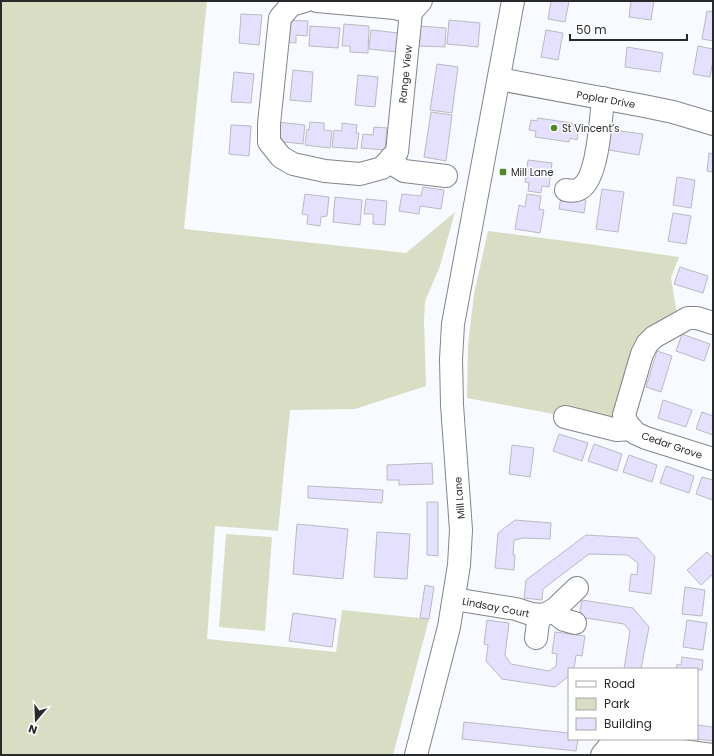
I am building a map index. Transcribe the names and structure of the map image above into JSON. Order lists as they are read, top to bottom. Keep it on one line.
{"streets":{"street":["Range View","Poplar Drive","Cedar Grove","Mill Lane","Lindsay Court"]},"crossings":[["Poplar Drive","Mill Lane"],["Mill Lane","Lindsay Court"]],"places":{"other":["St Vincent’s"],"transit":["Mill Lane"]},"legend":["Road","Park","Building"],"scale_bar":"50 m","north":"bottom"}
